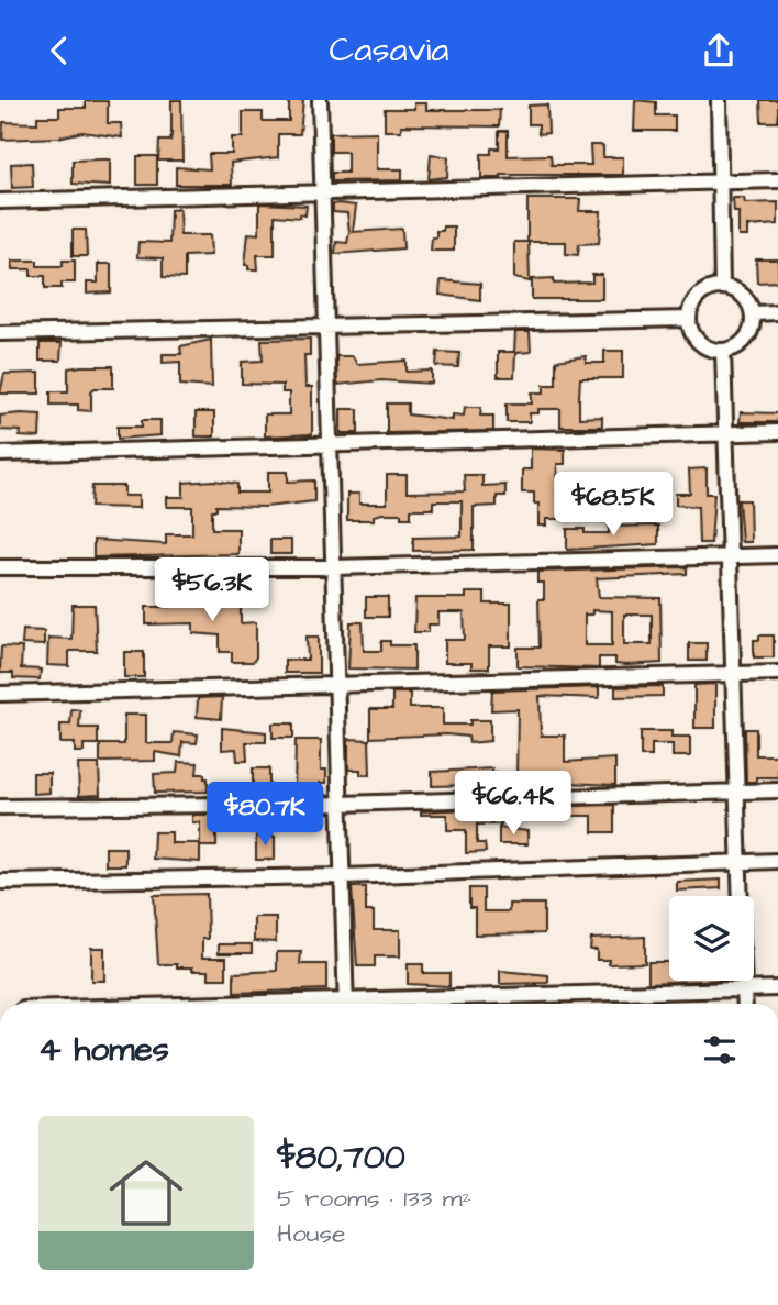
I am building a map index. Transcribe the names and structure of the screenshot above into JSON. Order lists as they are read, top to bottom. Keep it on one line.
{"page":{"header":"Casavia","price":["$68.5K","$56.3K","$66.4K","$80.7K"],"heading":"4 homes","list":[{"name":"$80,700","note":"5 rooms · 133 m² · House"}]}}
